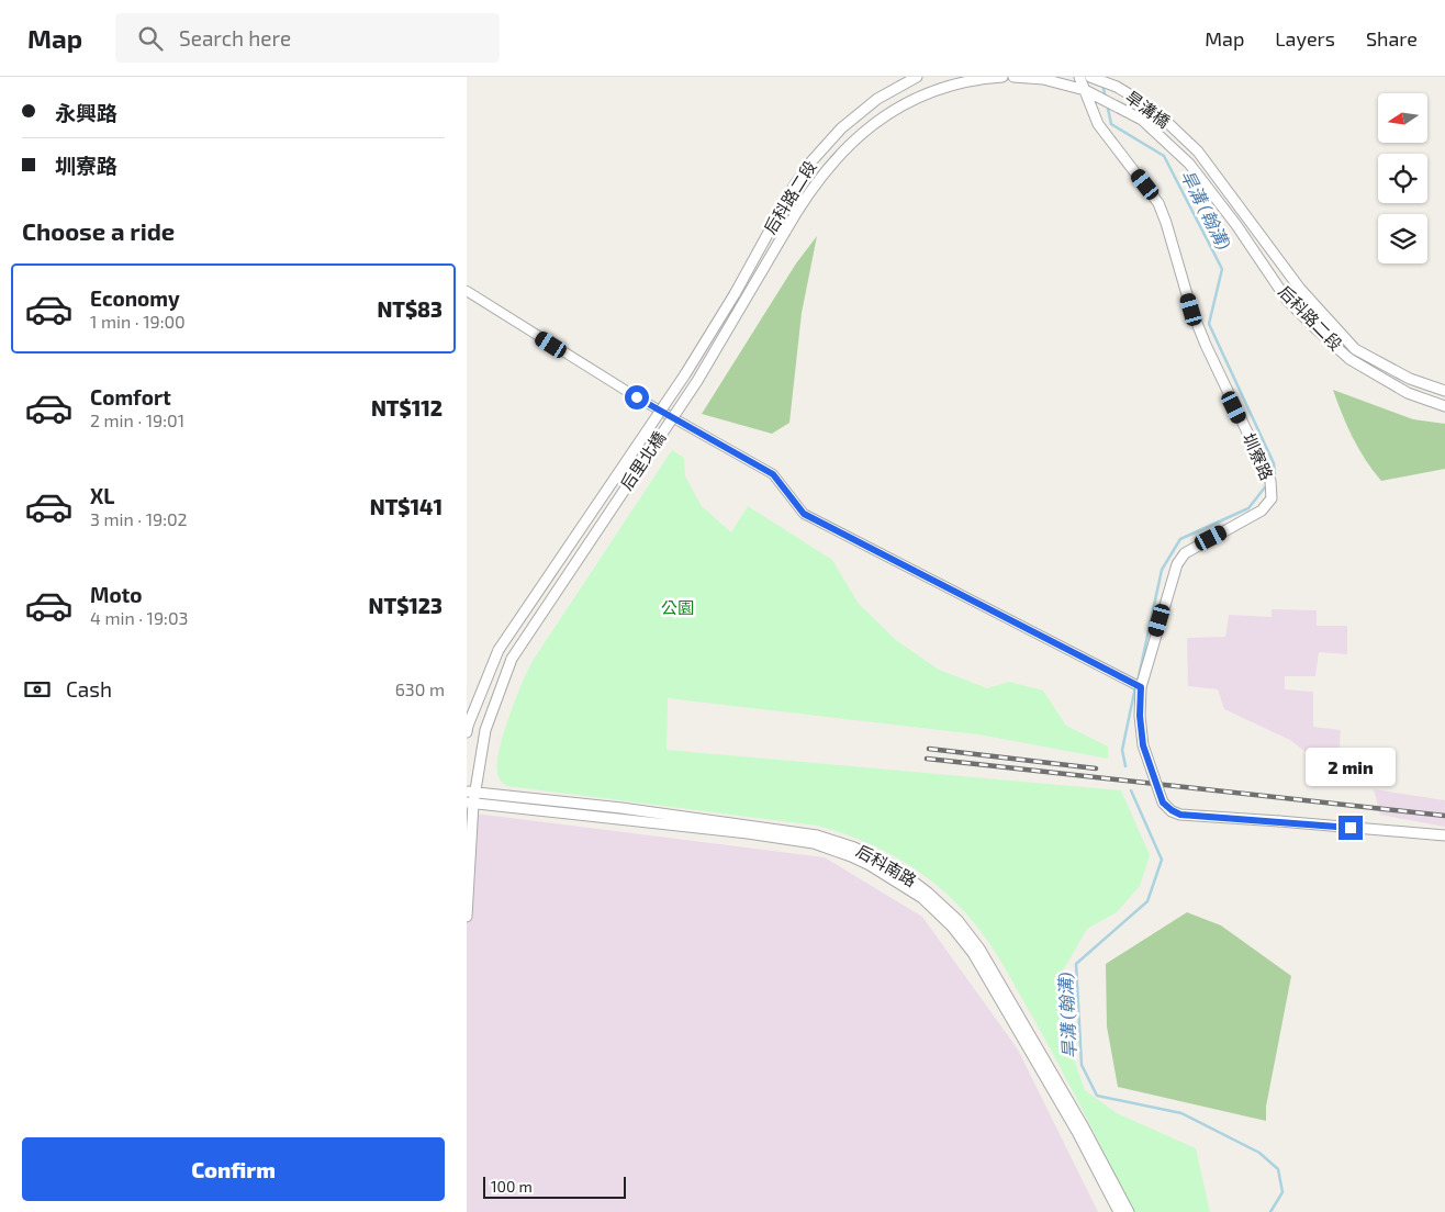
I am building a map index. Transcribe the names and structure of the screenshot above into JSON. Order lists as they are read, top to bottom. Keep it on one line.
{"streets":{"street":["旱溝橋","后科路二段","圳寮路","后里北橋","后科南路"]},"crossings":[["旱溝橋","后科路二段"],["旱溝橋","圳寮路"],["后科路二段","后里北橋"],["后里北橋","后科南路"]],"water":["旱溝 (翰溝)"],"parks":["公園"],"scale_bar":"100 m","north":"left","page":{"header":"Map","search":"Search here","nav":["Map","Layers","Share"],"banner":["永興路","圳寮路"],"heading":"Choose a ride","list":[{"name":"Economy","note":"1 min · 19:00","value":"NT$83"},{"name":"Comfort","note":"2 min · 19:01","value":"NT$112"},{"name":"XL","note":"3 min · 19:02","value":"NT$141"},{"name":"Moto","note":"4 min · 19:03","value":"NT$123"}],"pay":["Cash","630 m"],"bubble":"2 min","buttons":"Confirm","scale":"100 m"}}
